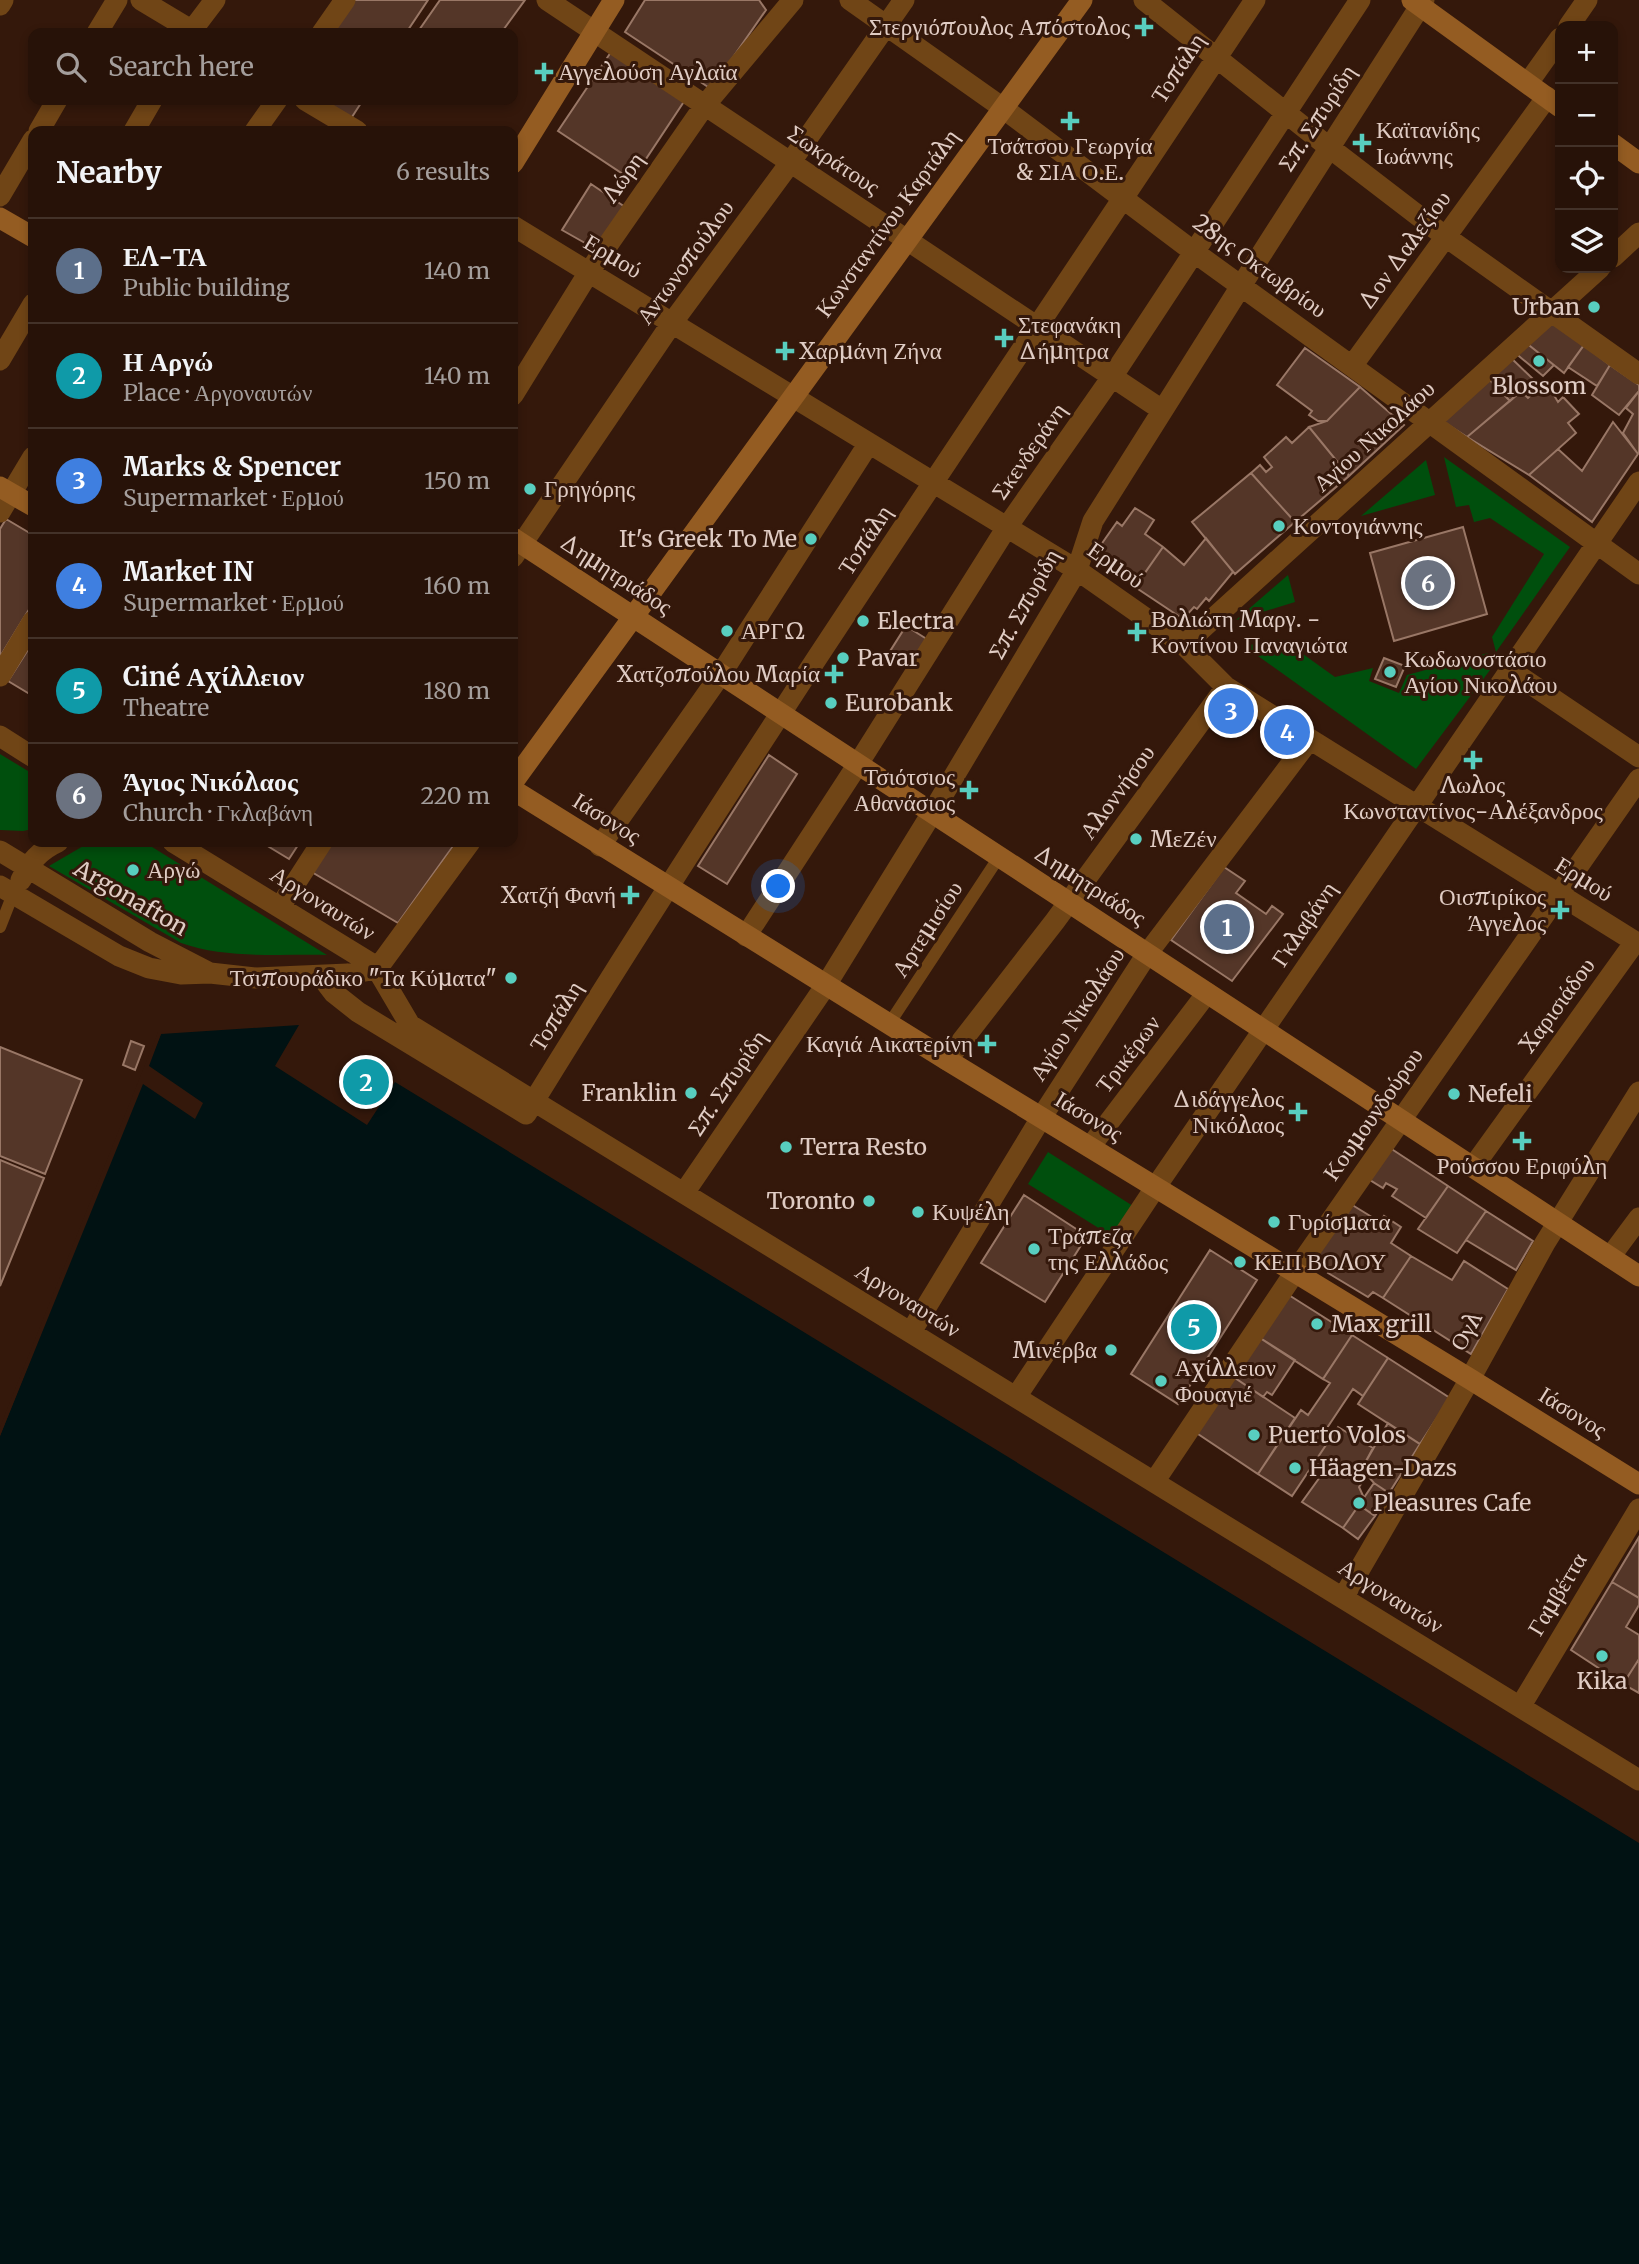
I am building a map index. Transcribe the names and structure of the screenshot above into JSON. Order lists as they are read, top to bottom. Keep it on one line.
{"streets":{"main road":["Κωνσταντίνου Καρτάλη","Δημητριάδος","Ιάσονος"],"street":["Τοπάλη","Σπ. Σπυρίδη","Σωκράτους","Λώρη","Δον Δαλεζίου","Ερμού","Αντωνοπούλου","28ης Οκτωβρίου","Αγίου Νικολάου","Σκενδεράνη","Αλοννήσου","Argonafton","Αργοναυτών","Γκλαβάνη","Χαρισιάδου","Τρικέρων","Κουμουνδούρου","Ογλ","Γαμβέττα"],"lane":["Αρτεμισίου"]},"crossings":[["Τοπάλη","Σωκράτους"],["Τοπάλη","Ερμού"],["Τοπάλη","28ης Οκτωβρίου"],["Τοπάλη","Δημητριάδος"],["Τοπάλη","Ιάσονος"],["Τοπάλη","Αργοναυτών"],["Σπ. Σπυρίδη","Σωκράτους"],["Σπ. Σπυρίδη","Ερμού"],["Σπ. Σπυρίδη","28ης Οκτωβρίου"],["Σπ. Σπυρίδη","Δημητριάδος"],["Σπ. Σπυρίδη","Ιάσονος"],["Σπ. Σπυρίδη","Αργοναυτών"],["Σωκράτους","Λώρη"],["Σωκράτους","Κωνσταντίνου Καρτάλη"],["Σωκράτους","Αντωνοπούλου"],["Σωκράτους","Σκενδεράνη"],["Λώρη","Ερμού"],["Κωνσταντίνου Καρτάλη","Ερμού"],["Κωνσταντίνου Καρτάλη","28ης Οκτωβρίου"],["Κωνσταντίνου Καρτάλη","Δημητριάδος"],["Δον Δαλεζίου","28ης Οκτωβρίου"],["Ερμού","Αντωνοπούλου"],["Ερμού","Αγίου Νικολάου"],["Ερμού","Σκενδεράνη"],["Ερμού","Αλοννήσου"],["Ερμού","Γκλαβάνη"],["Ερμού","Χαρισιάδου"],["Ερμού","Κουμουνδούρου"],["Αντωνοπούλου","28ης Οκτωβρίου"],["28ης Οκτωβρίου","Αγίου Νικολάου"],["28ης Οκτωβρίου","Σκενδεράνη"],["28ης Οκτωβρίου","Γκλαβάνη"],["Αγίου Νικολάου","Δημητριάδος"],["Αγίου Νικολάου","Ιάσονος"],["Αγίου Νικολάου","Αργοναυτών"],["Σκενδεράνη","Δημητριάδος"],["Σκενδεράνη","Ιάσονος"],["Δημητριάδος","Αλοννήσου"],["Δημητριάδος","Γκλαβάνη"],["Δημητριάδος","Αρτεμισίου"],["Δημητριάδος","Χαρισιάδου"],["Δημητριάδος","Τρικέρων"],["Δημητριάδος","Κουμουνδούρου"],["Δημητριάδος","Ογλ"],["Αλοννήσου","Ιάσονος"],["Ιάσονος","Γκλαβάνη"],["Ιάσονος","Αρτεμισίου"],["Ιάσονος","Τρικέρων"],["Ιάσονος","Κουμουνδούρου"],["Ιάσονος","Ογλ"],["Αργοναυτών","Γκλαβάνη"],["Αργοναυτών","Κουμουνδούρου"],["Αργοναυτών","Ογλ"],["Αργοναυτών","Γαμβέττα"]],"places":{"health":["Στεργιόπουλος Απόστολος","Αγγελούση Αγλαϊα","Τσάτσου Γεωργία & ΣΙΑ Ο.Ε.","Καϊτανίδης Ιωάννης","Στεφανάκη Δήμητρα","Χαρμάνη Ζήνα","Βολιώτη Μαργ. - Κοντίνου Παναγιώτα","Χατζοπούλου Μαρία","Λωλος Κωνσταντίνος-Αλέξανδρος","Τσιότσιος Αθανάσιος","Χατζή Φανή","Οισπιρίκος Άγγελος","Καγιά Αικατερίνη","Διδάγγελος Νικόλαος","Ρούσσου Εριφύλη"],"other":["Urban","Blossom","Γρηγόρης","Κοντογιάννης","It's Greek To Me","Electra","ΑΡΓΩ","Pavar","Κωδωνοστάσιο Αγίου Νικολάου","Eurobank","ΜεΖέν","Αργώ","Τσιπουράδικο \"Τα Κύματα\"","Franklin","Nefeli","Terra Resto","Toronto","Κυψέλη","Γυρίσματα","Τράπεζα της Ελλάδος","ΚΕΠ ΒΟΛΟΥ","Max grill","Μινέρβα","Αχίλλειον Φουαγιέ","Puerto Volos","Häagen-Dazs","Pleasures Cafe","Kika"]},"page":{"map_buttons":["+","−"],"search":"Search here","heading":["Nearby","6 results"],"list":[{"mark":"1","name":"ΕΛ-ΤΑ","note":"Public building","value":"140 m"},{"mark":"2","name":"Η Αργώ","note":"Place · Αργοναυτών","value":"140 m"},{"mark":"3","name":"Marks & Spencer","note":"Supermarket · Ερμού","value":"150 m"},{"mark":"4","name":"Market IN","note":"Supermarket · Ερμού","value":"160 m"},{"mark":"5","name":"Ciné Αχίλλειον","note":"Theatre","value":"180 m"},{"mark":"6","name":"Άγιος Νικόλαος","note":"Church · Γκλαβάνη","value":"220 m"}],"pins":["6","3","4","1","2","5"]}}
